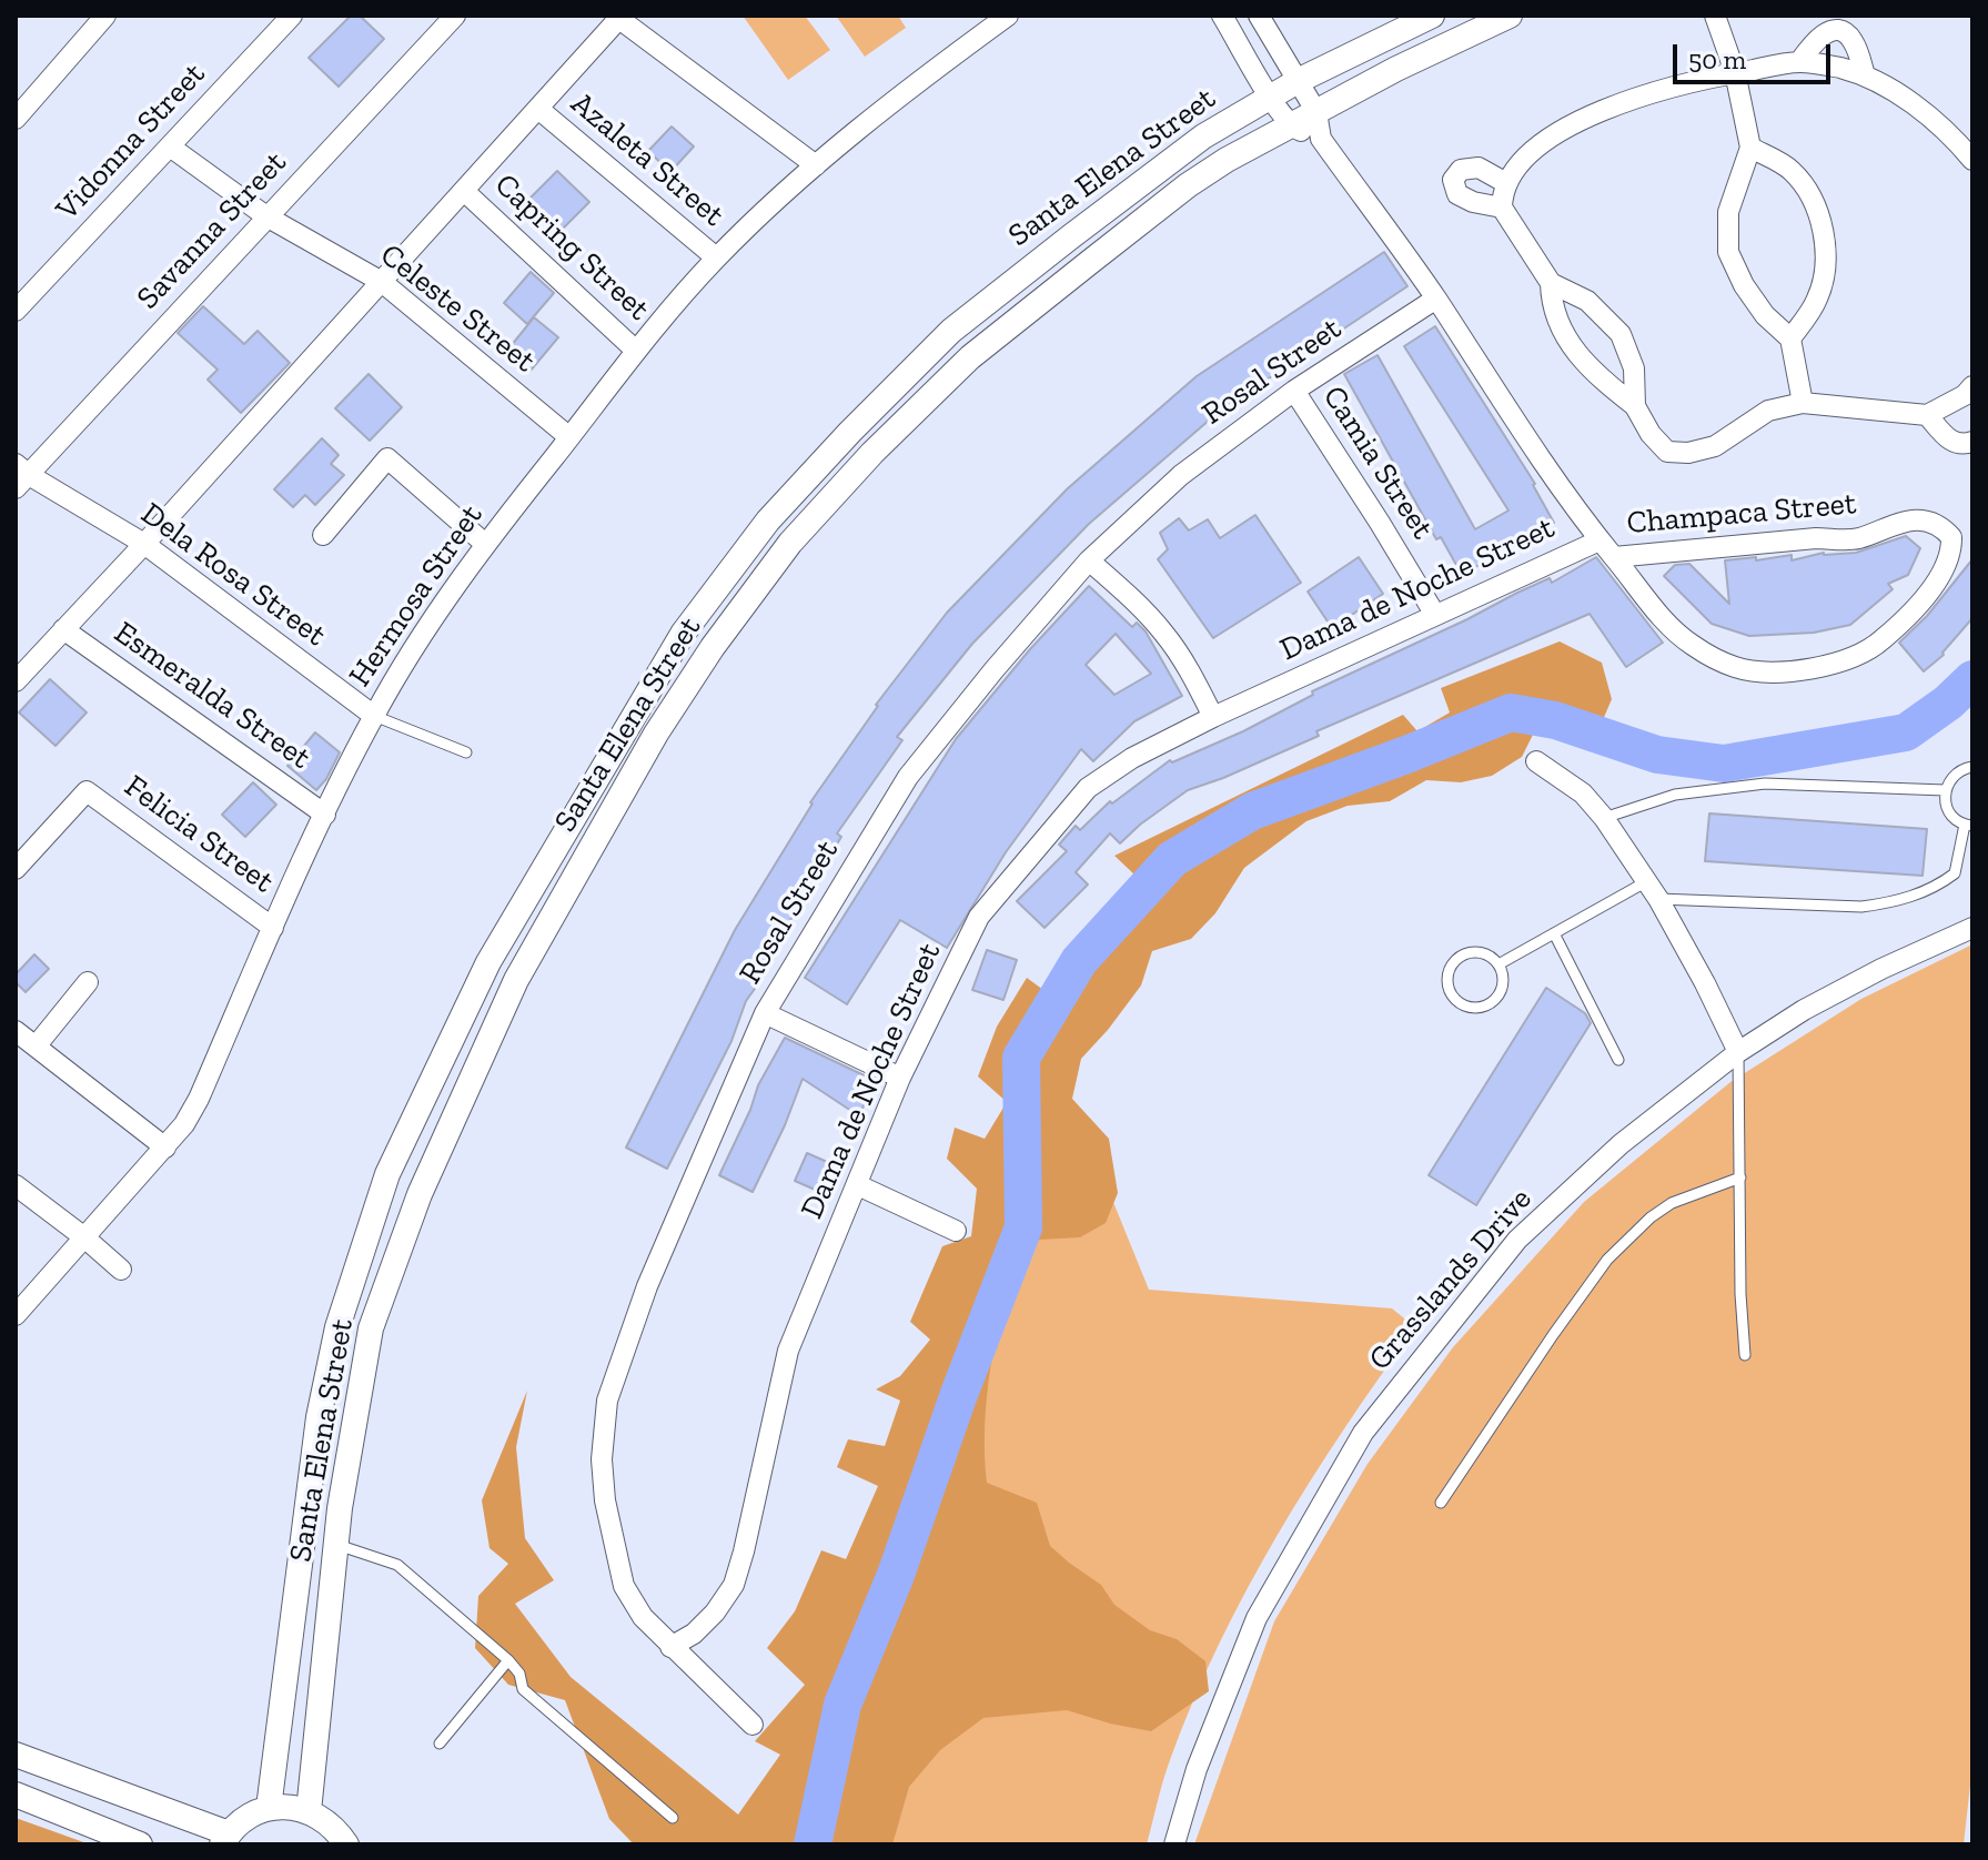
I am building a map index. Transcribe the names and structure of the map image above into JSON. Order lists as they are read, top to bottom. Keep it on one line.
{"streets":{"street":["Vidonna Street","Azaleta Street","Santa Elena Street","Savanna Street","Capring Street","Celeste Street","Rosal Street","Camia Street","Champaca Street","Dela Rosa Street","Dama de Noche Street","Hermosa Street","Esmeralda Street","Felicia Street","Grasslands Drive"]},"crossings":[["Vidonna Street","Celeste Street"],["Azaleta Street","Hermosa Street"],["Savanna Street","Celeste Street"],["Savanna Street","Dela Rosa Street"],["Capring Street","Hermosa Street"],["Celeste Street","Hermosa Street"],["Rosal Street","Camia Street"],["Rosal Street","Dama de Noche Street"],["Camia Street","Dama de Noche Street"],["Dela Rosa Street","Hermosa Street"],["Hermosa Street","Esmeralda Street"],["Hermosa Street","Felicia Street"]],"scale_bar":"50 m"}
